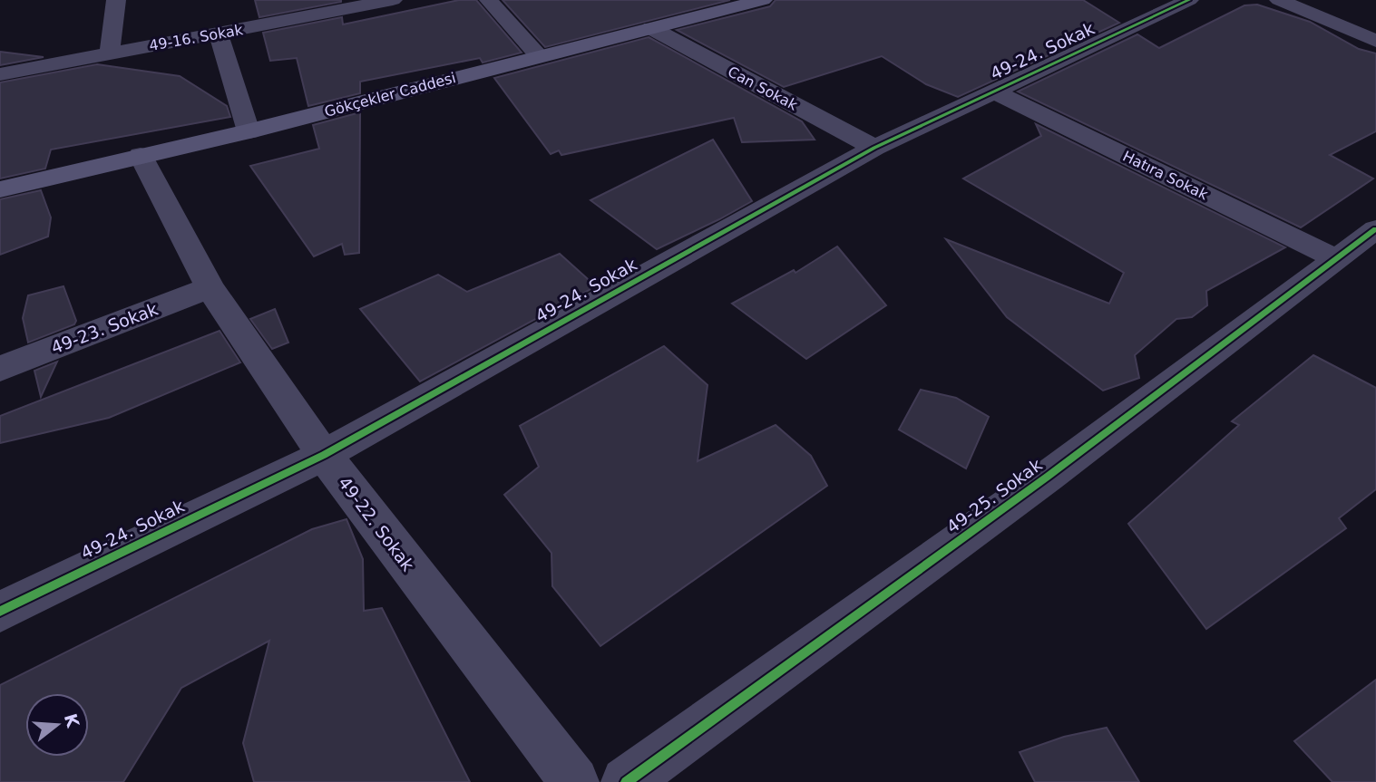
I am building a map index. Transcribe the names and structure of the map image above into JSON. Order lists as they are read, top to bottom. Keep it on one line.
{"streets":{"main road":["Gökçekler Caddesi"],"street":["49-16. Sokak","49-24. Sokak","Can Sokak","Hatıra Sokak","49-23. Sokak","49-25. Sokak","49-22. Sokak"]},"crossings":[["49-24. Sokak","Can Sokak"],["49-24. Sokak","Hatıra Sokak"],["49-24. Sokak","49-22. Sokak"],["Can Sokak","Gökçekler Caddesi"],["Gökçekler Caddesi","49-22. Sokak"],["Hatıra Sokak","49-25. Sokak"],["49-23. Sokak","49-22. Sokak"]],"north":"right"}
